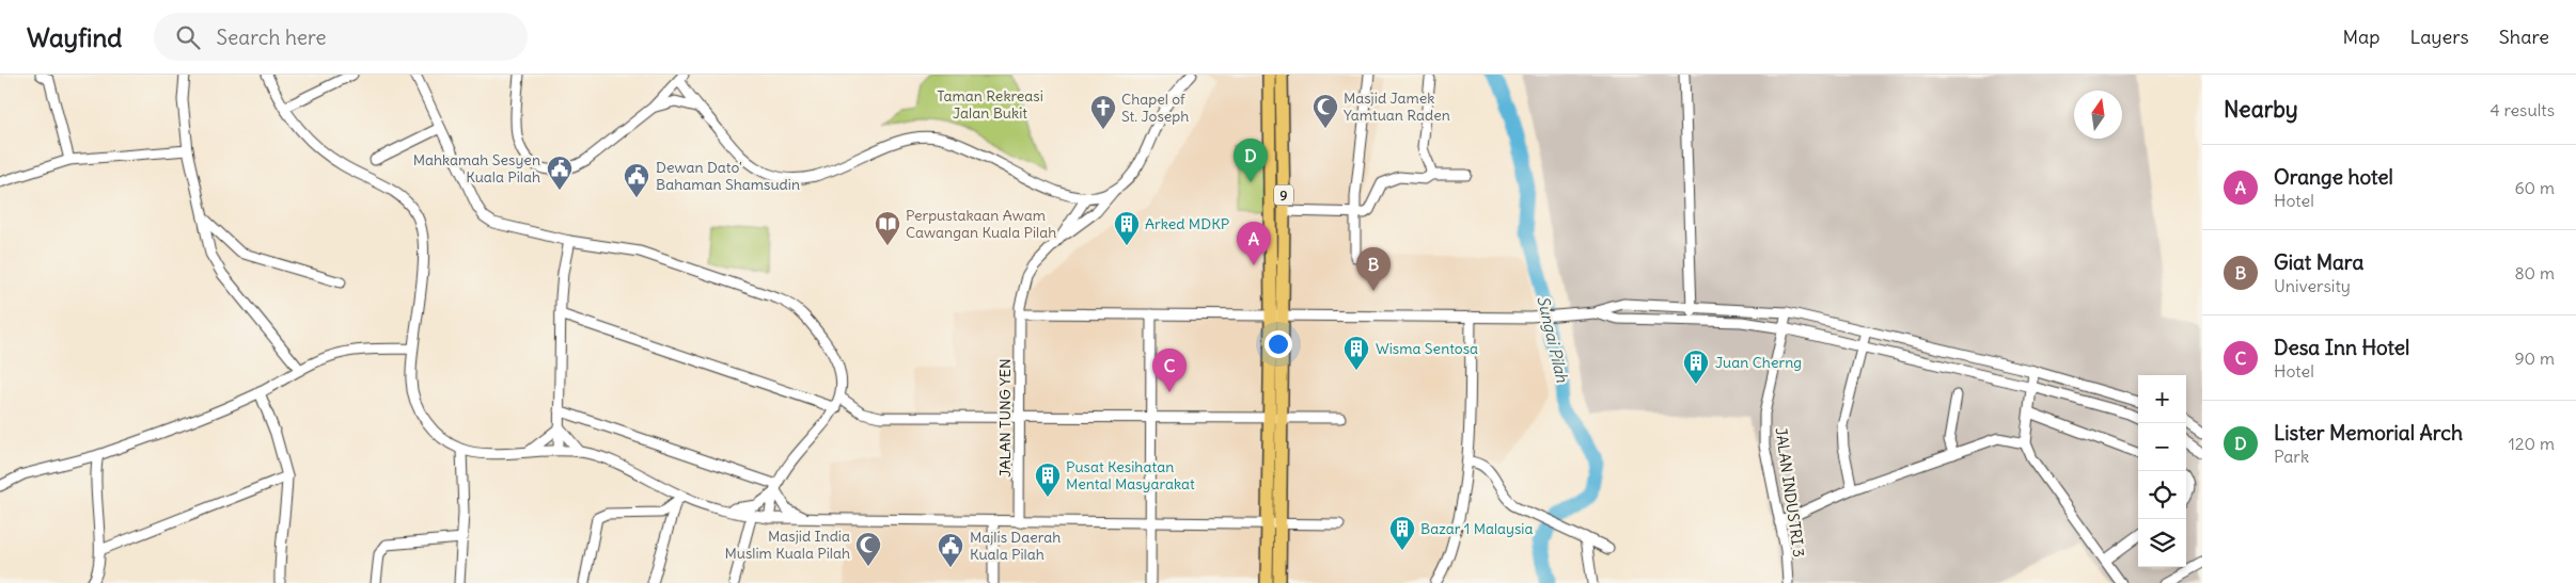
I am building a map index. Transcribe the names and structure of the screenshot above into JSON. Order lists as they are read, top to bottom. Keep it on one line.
{"streets":{"main road":["9"],"street":["JALAN TUNG YEN","JALAN INDUSTRI 3"]},"water":["Sungai Pilah"],"parks":["Taman Rekreasi Jalan Bukit"],"places":{"mosque":["Masjid Jamek Yamtuan Raden","Masjid India Muslim Kuala Pilah"],"church":["Chapel of St. Joseph"],"public building":["Mahkamah Sesyen Kuala Pilah","Dewan Dato' Bahaman Shamsudin","Majlis Daerah Kuala Pilah"],"library":["Perpustakaan Awam Cawangan Kuala Pilah"],"building":["Arked MDKP","Wisma Sentosa","Juan Cherng","Pusat Kesihatan Mental Masyarakat","Bazar 1 Malaysia"]},"north":"top","page":{"header":"Wayfind","search":"Search here","nav":["Map","Layers","Share"],"heading":["Nearby","4 results"],"pins":["D","A","B","C"],"list":[{"mark":"A","name":"Orange hotel","note":"Hotel","value":"60 m"},{"mark":"B","name":"Giat Mara","note":"University","value":"80 m"},{"mark":"C","name":"Desa Inn Hotel","note":"Hotel","value":"90 m"},{"mark":"D","name":"Lister Memorial Arch","note":"Park","value":"120 m"}],"map_buttons":["+","−"]}}
